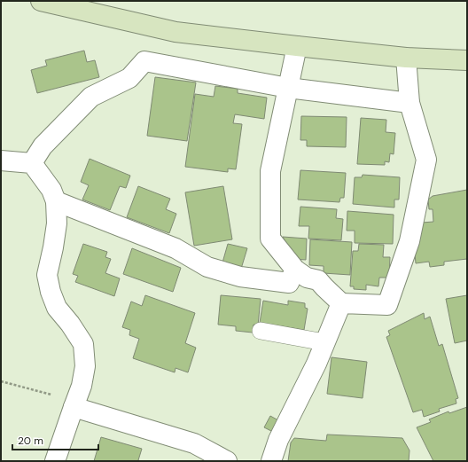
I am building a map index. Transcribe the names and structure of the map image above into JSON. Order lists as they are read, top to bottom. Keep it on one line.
{"scale_bar":"20 m"}
